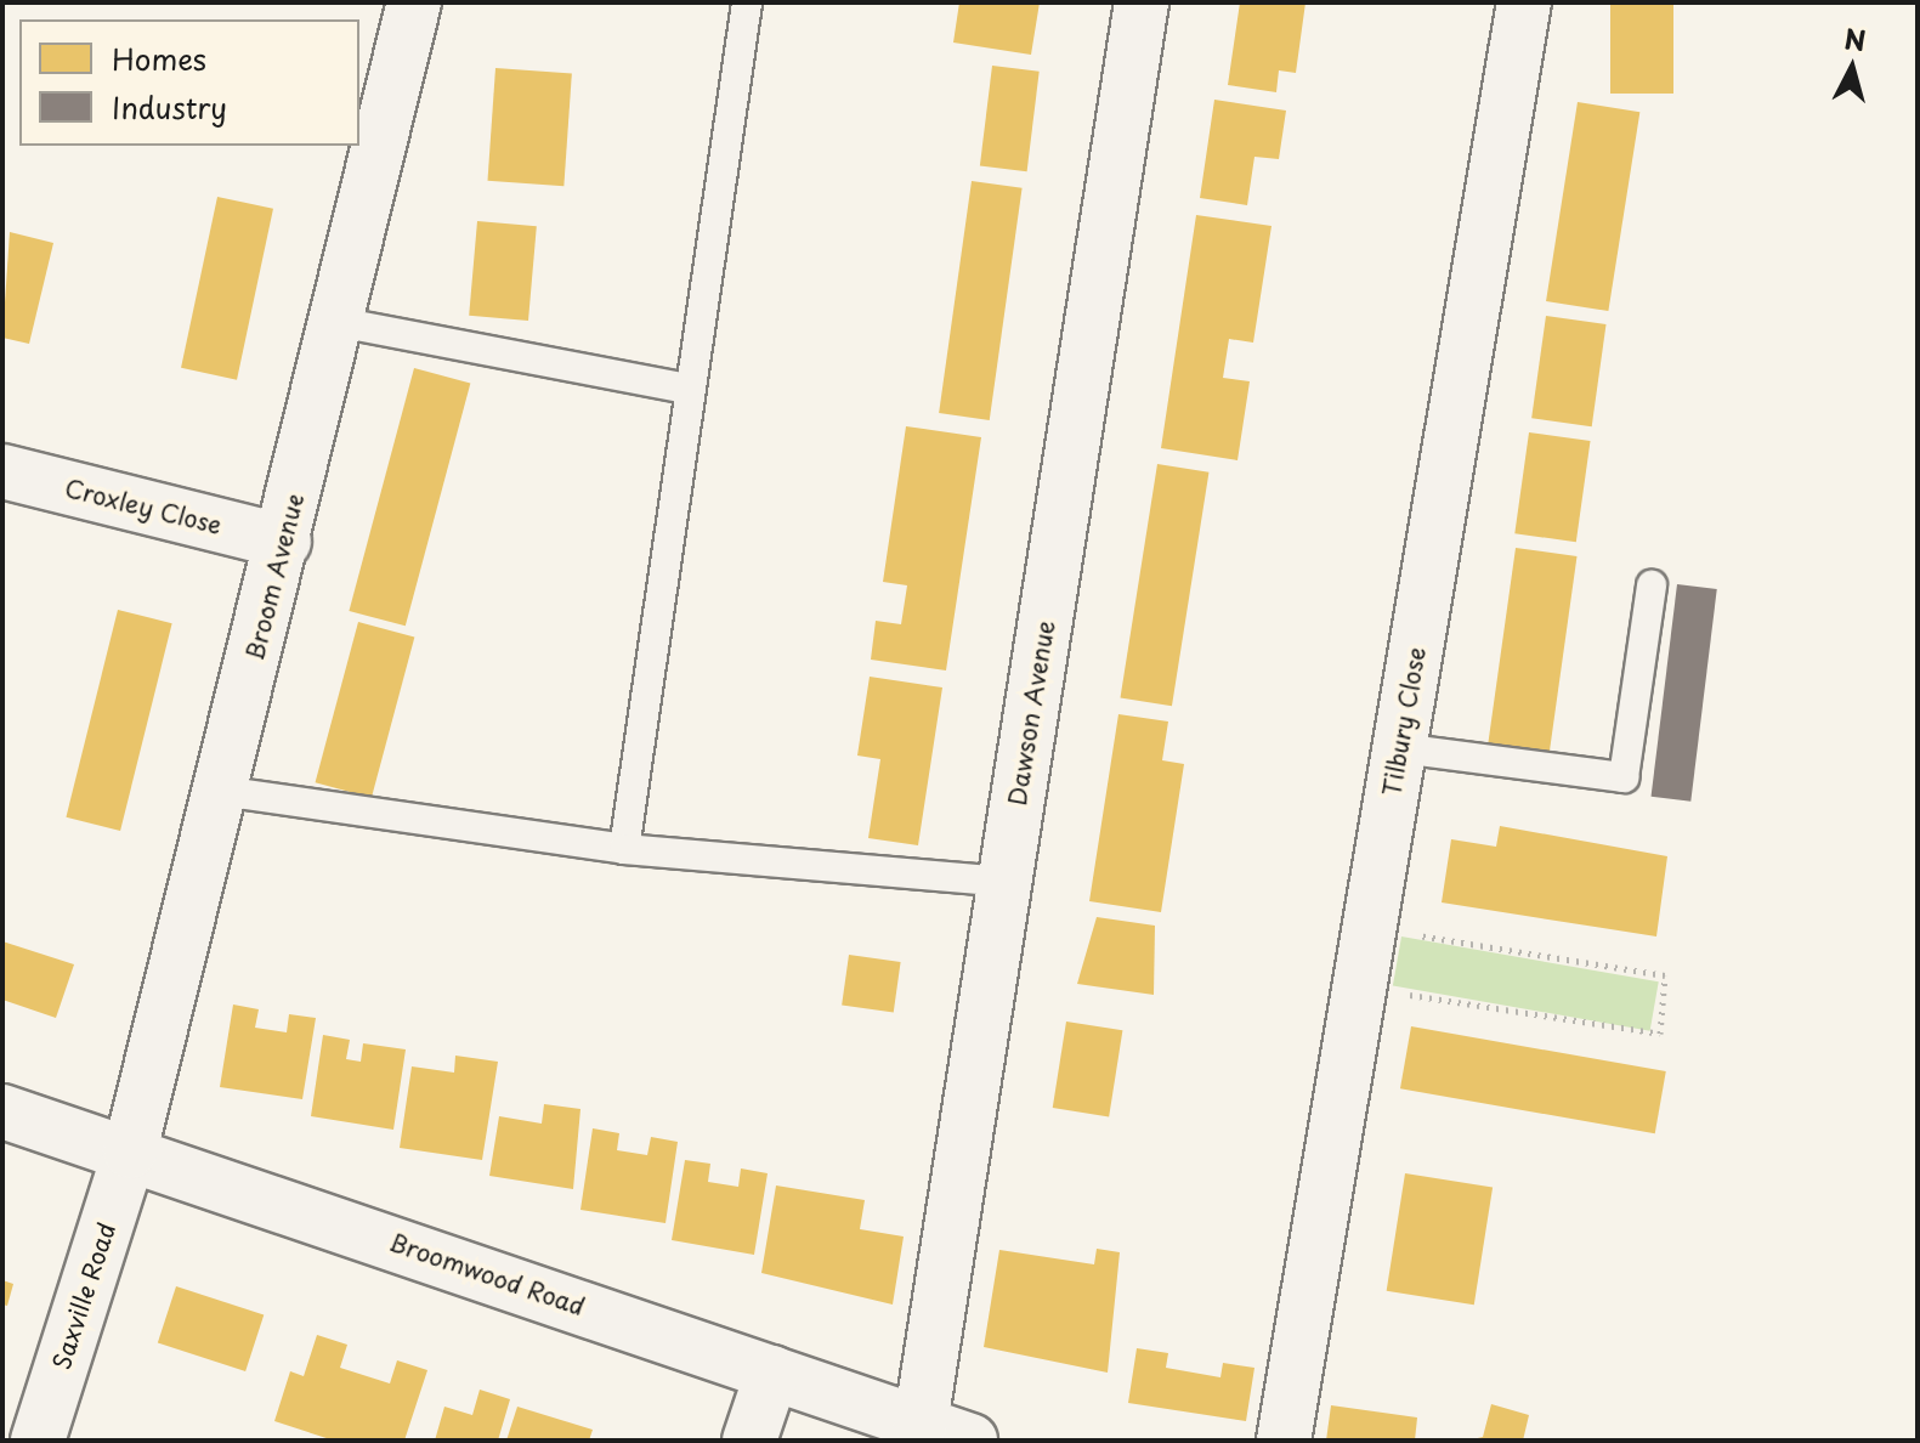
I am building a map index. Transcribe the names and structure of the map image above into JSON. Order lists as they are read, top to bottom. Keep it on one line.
{"streets":{"street":["Croxley Close","Broom Avenue","Dawson Avenue","Tilbury Close","Broomwood Road","Saxville Road"]},"crossings":[["Croxley Close","Broom Avenue"],["Broom Avenue","Broomwood Road"],["Broom Avenue","Saxville Road"],["Dawson Avenue","Broomwood Road"],["Broomwood Road","Saxville Road"]],"legend":["Homes","Industry"],"north":"top"}
